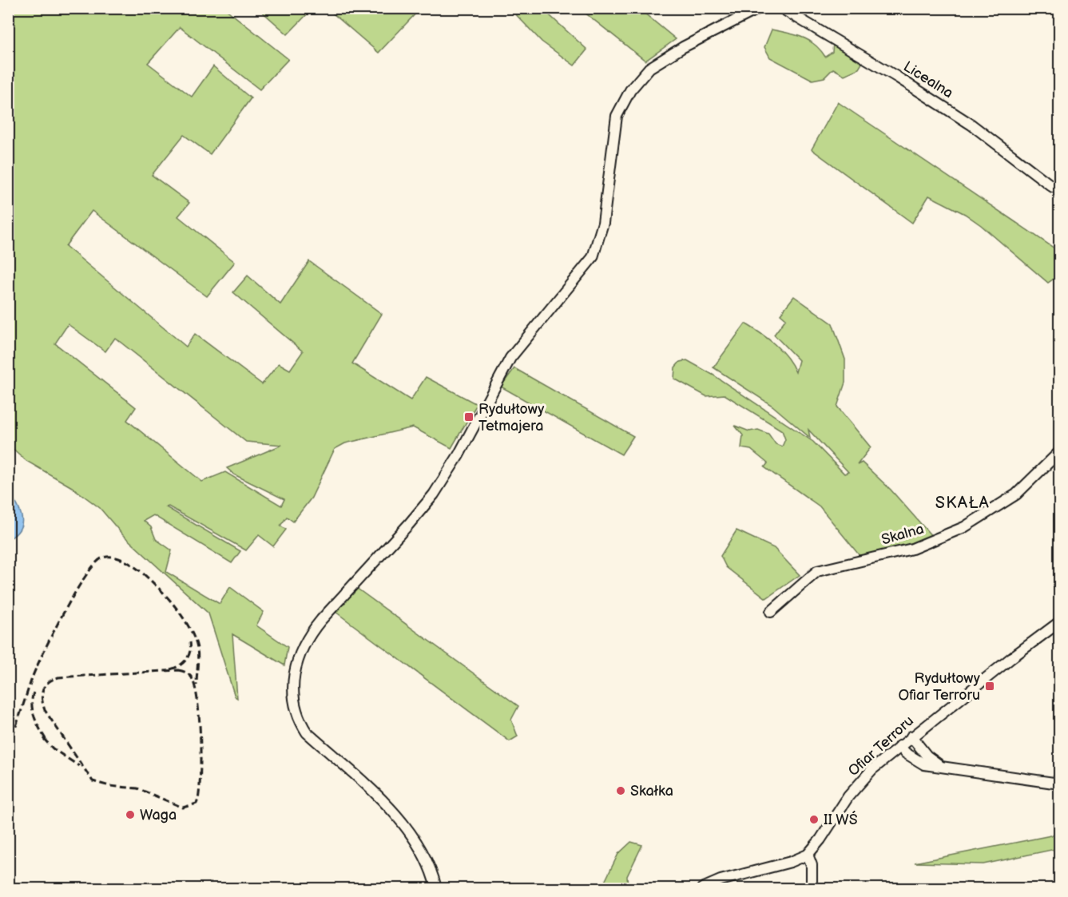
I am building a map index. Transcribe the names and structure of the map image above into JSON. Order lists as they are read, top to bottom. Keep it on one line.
{"streets":{"street":["Licealna","Skalna","Ofiar Terroru"]},"districts":["SKAŁA"],"places":{"transit":["Rydułtowy Tetmajera","Rydułtowy Ofiar Terroru"],"other":["Skałka","Waga","II WŚ"]}}
